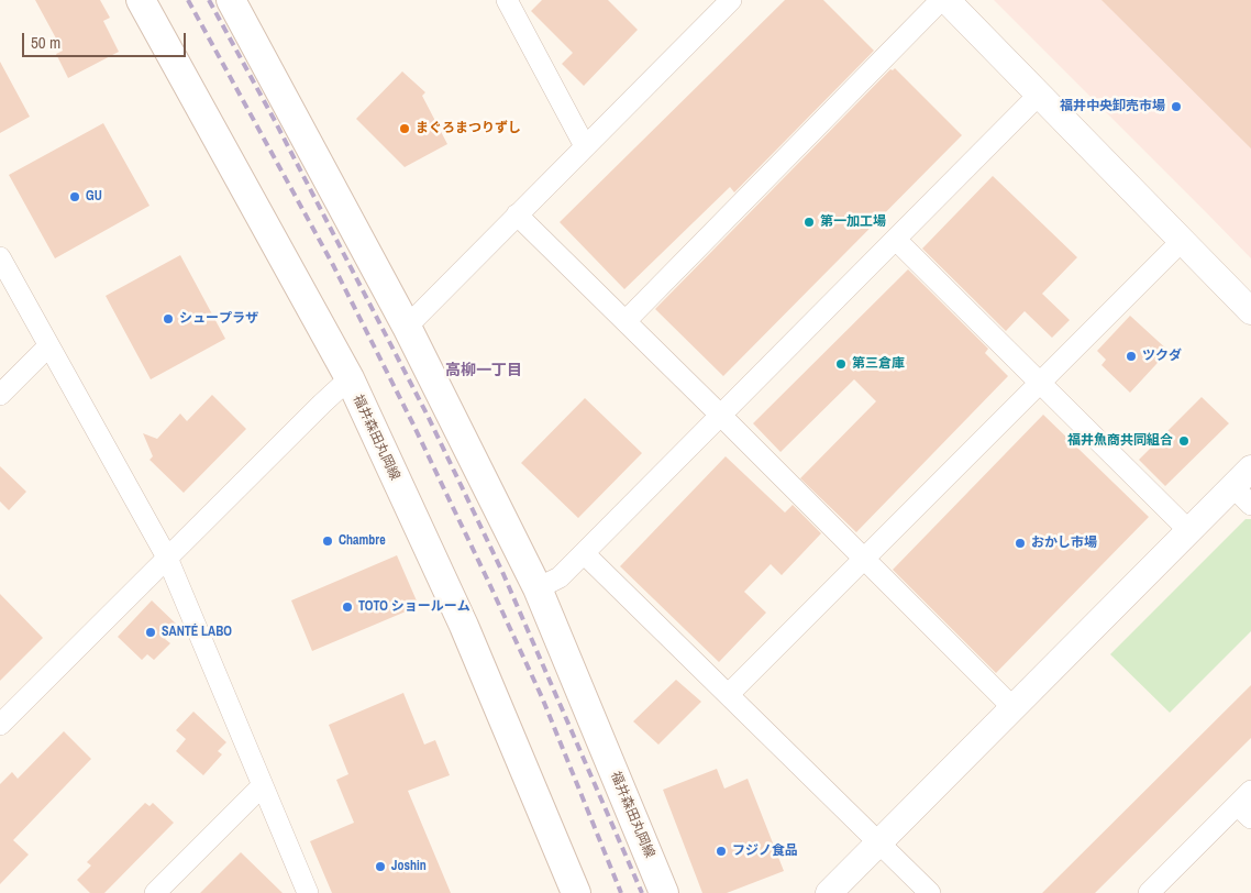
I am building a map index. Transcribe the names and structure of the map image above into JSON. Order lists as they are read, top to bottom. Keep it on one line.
{"streets":{"main road":["福井森田丸岡線"]},"districts":["高柳一丁目"],"places":["福井中央卸売市場","まぐろまつりずし","GU","第一加工場","シュープラザ","ツクダ","第三倉庫","福井魚商共同組合","Chambre","おかし市場","TOTO ショールーム","SANTÉ LABO","フジノ食品","Joshin"],"scale_bar":"50 m"}
